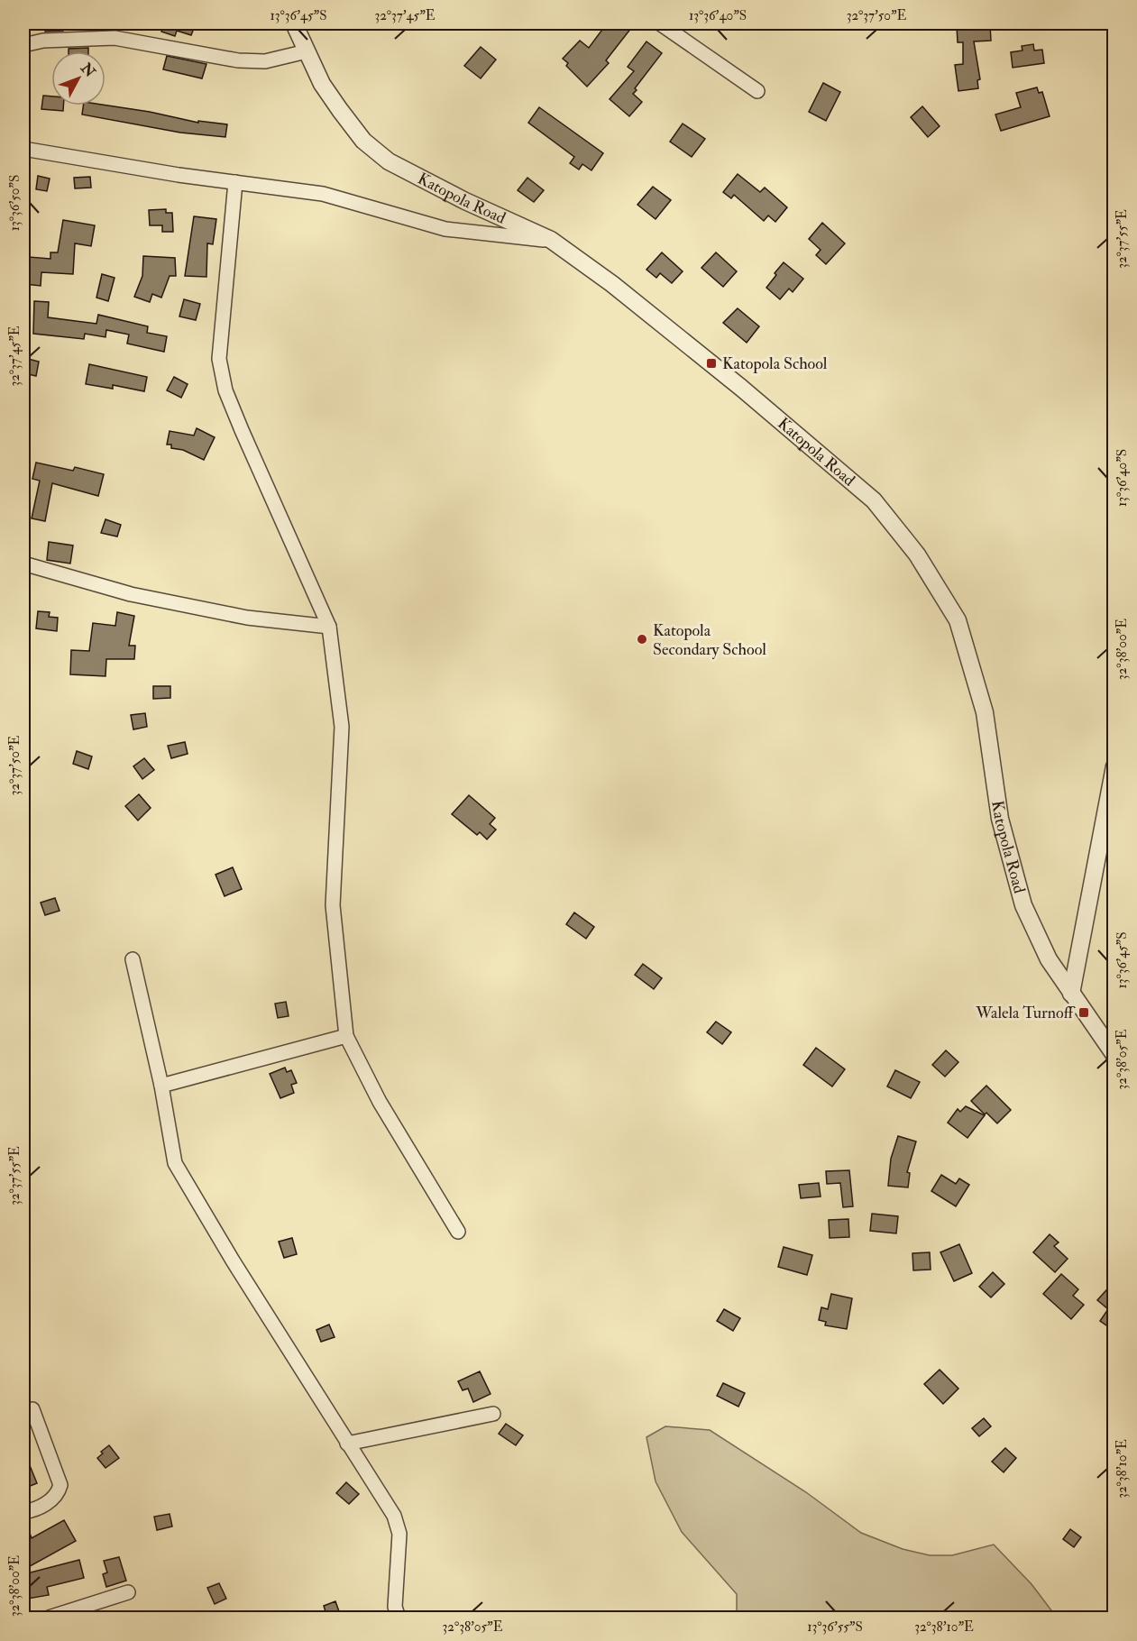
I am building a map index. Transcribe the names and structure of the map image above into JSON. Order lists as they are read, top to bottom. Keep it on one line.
{"streets":{"street":["Katopola Road"]},"places":{"transit":["Katopola School","Walela Turnoff"],"other":["Katopola Secondary School"]},"north":"top right","coordinates":["13°36'45\"S","32°37'45\"E","13°36'40\"S","32°37'50\"E","13°36'50\"S","32°37'55\"E","32°38'00\"E","32°38'05\"E","32°38'10\"E","13°36'55\"S"]}
